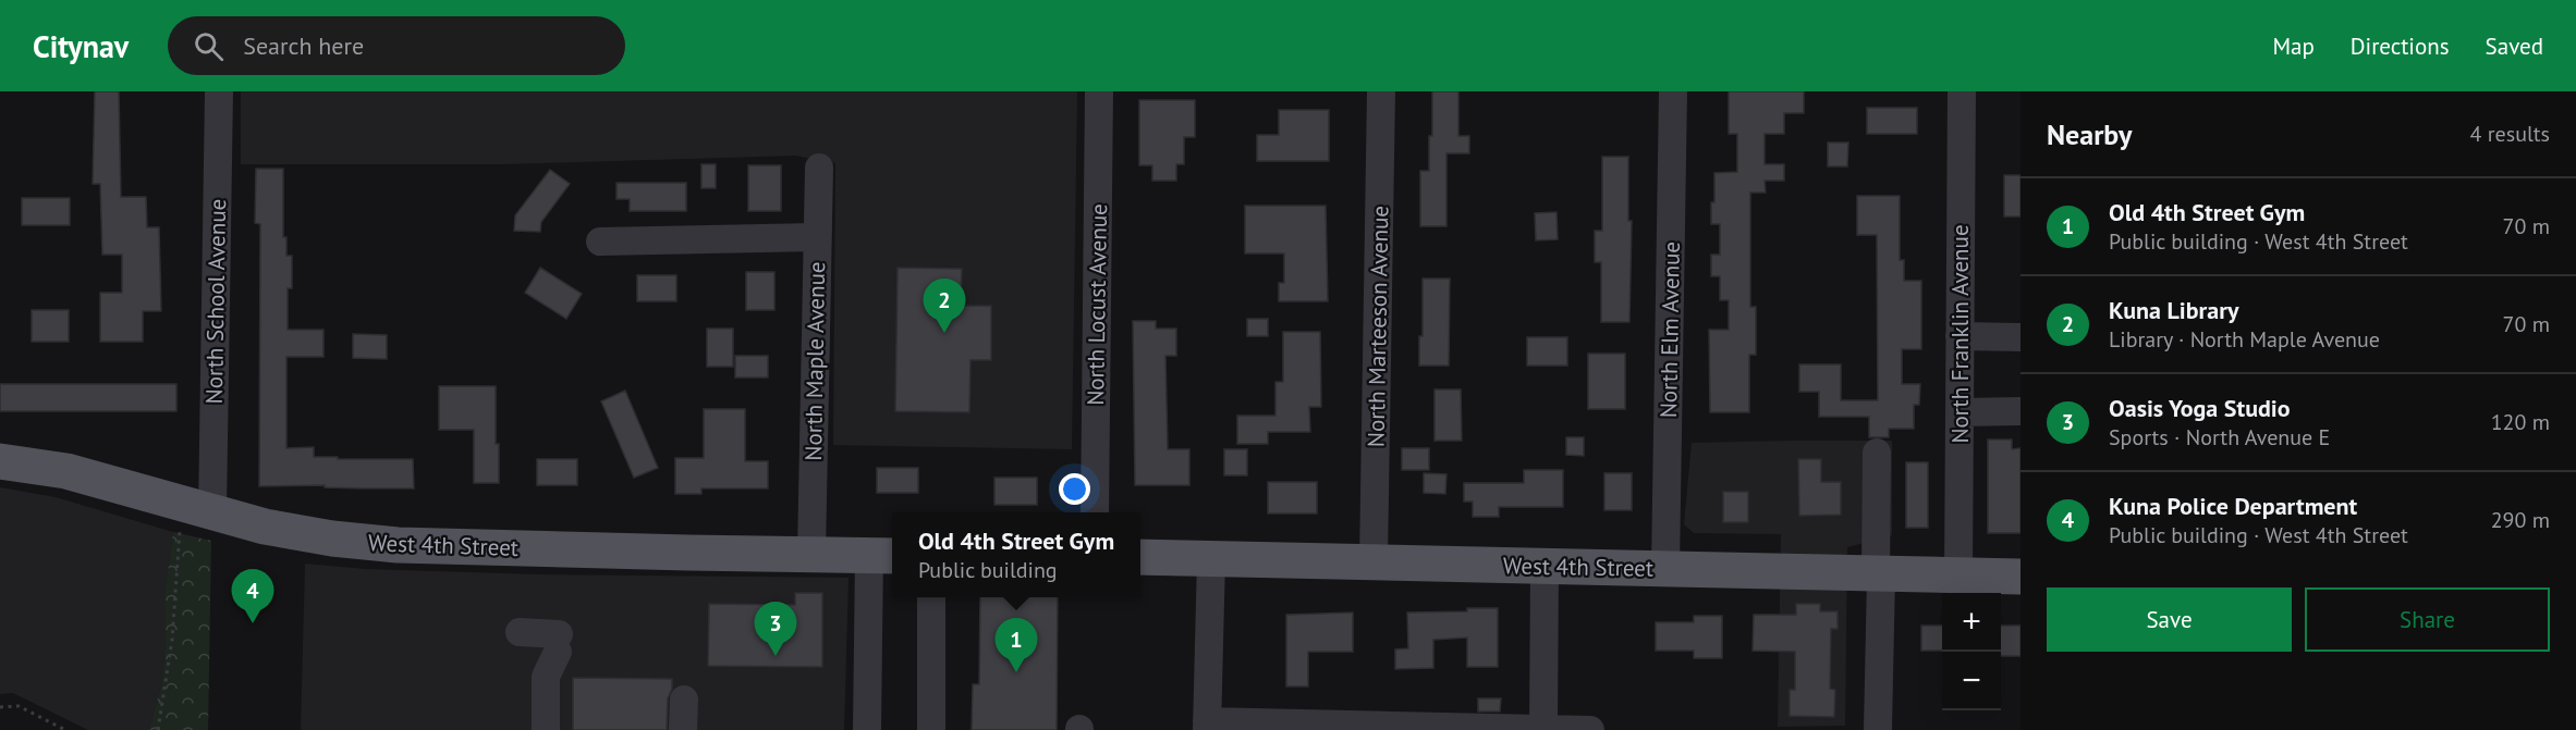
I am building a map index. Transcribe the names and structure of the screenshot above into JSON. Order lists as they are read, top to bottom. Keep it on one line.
{"streets":{"main road":["West 4th Street"],"street":["North School Avenue","North Locust Avenue","North Marteeson Avenue","North Elm Avenue","North Franklin Avenue","North Maple Avenue"]},"crossings":[["North School Avenue","West 4th Street"],["North Marteeson Avenue","West 4th Street"],["North Elm Avenue","West 4th Street"],["North Franklin Avenue","West 4th Street"],["North Maple Avenue","West 4th Street"]],"page":{"header":"Citynav","search":"Search here","nav":["Map","Directions","Saved"],"heading":["Nearby","4 results"],"list":[{"mark":"1","name":"Old 4th Street Gym","note":"Public building · West 4th Street","value":"70 m"},{"mark":"2","name":"Kuna Library","note":"Library · North Maple Avenue","value":"70 m"},{"mark":"3","name":"Oasis Yoga Studio","note":"Sports · North Avenue E","value":"120 m"},{"mark":"4","name":"Kuna Police Department","note":"Public building · West 4th Street","value":"290 m"}],"pins":["2","4","3","1"],"popup":["Old 4th Street Gym","Public building"],"buttons":["Save","Share"],"map_buttons":["+","−"]}}
